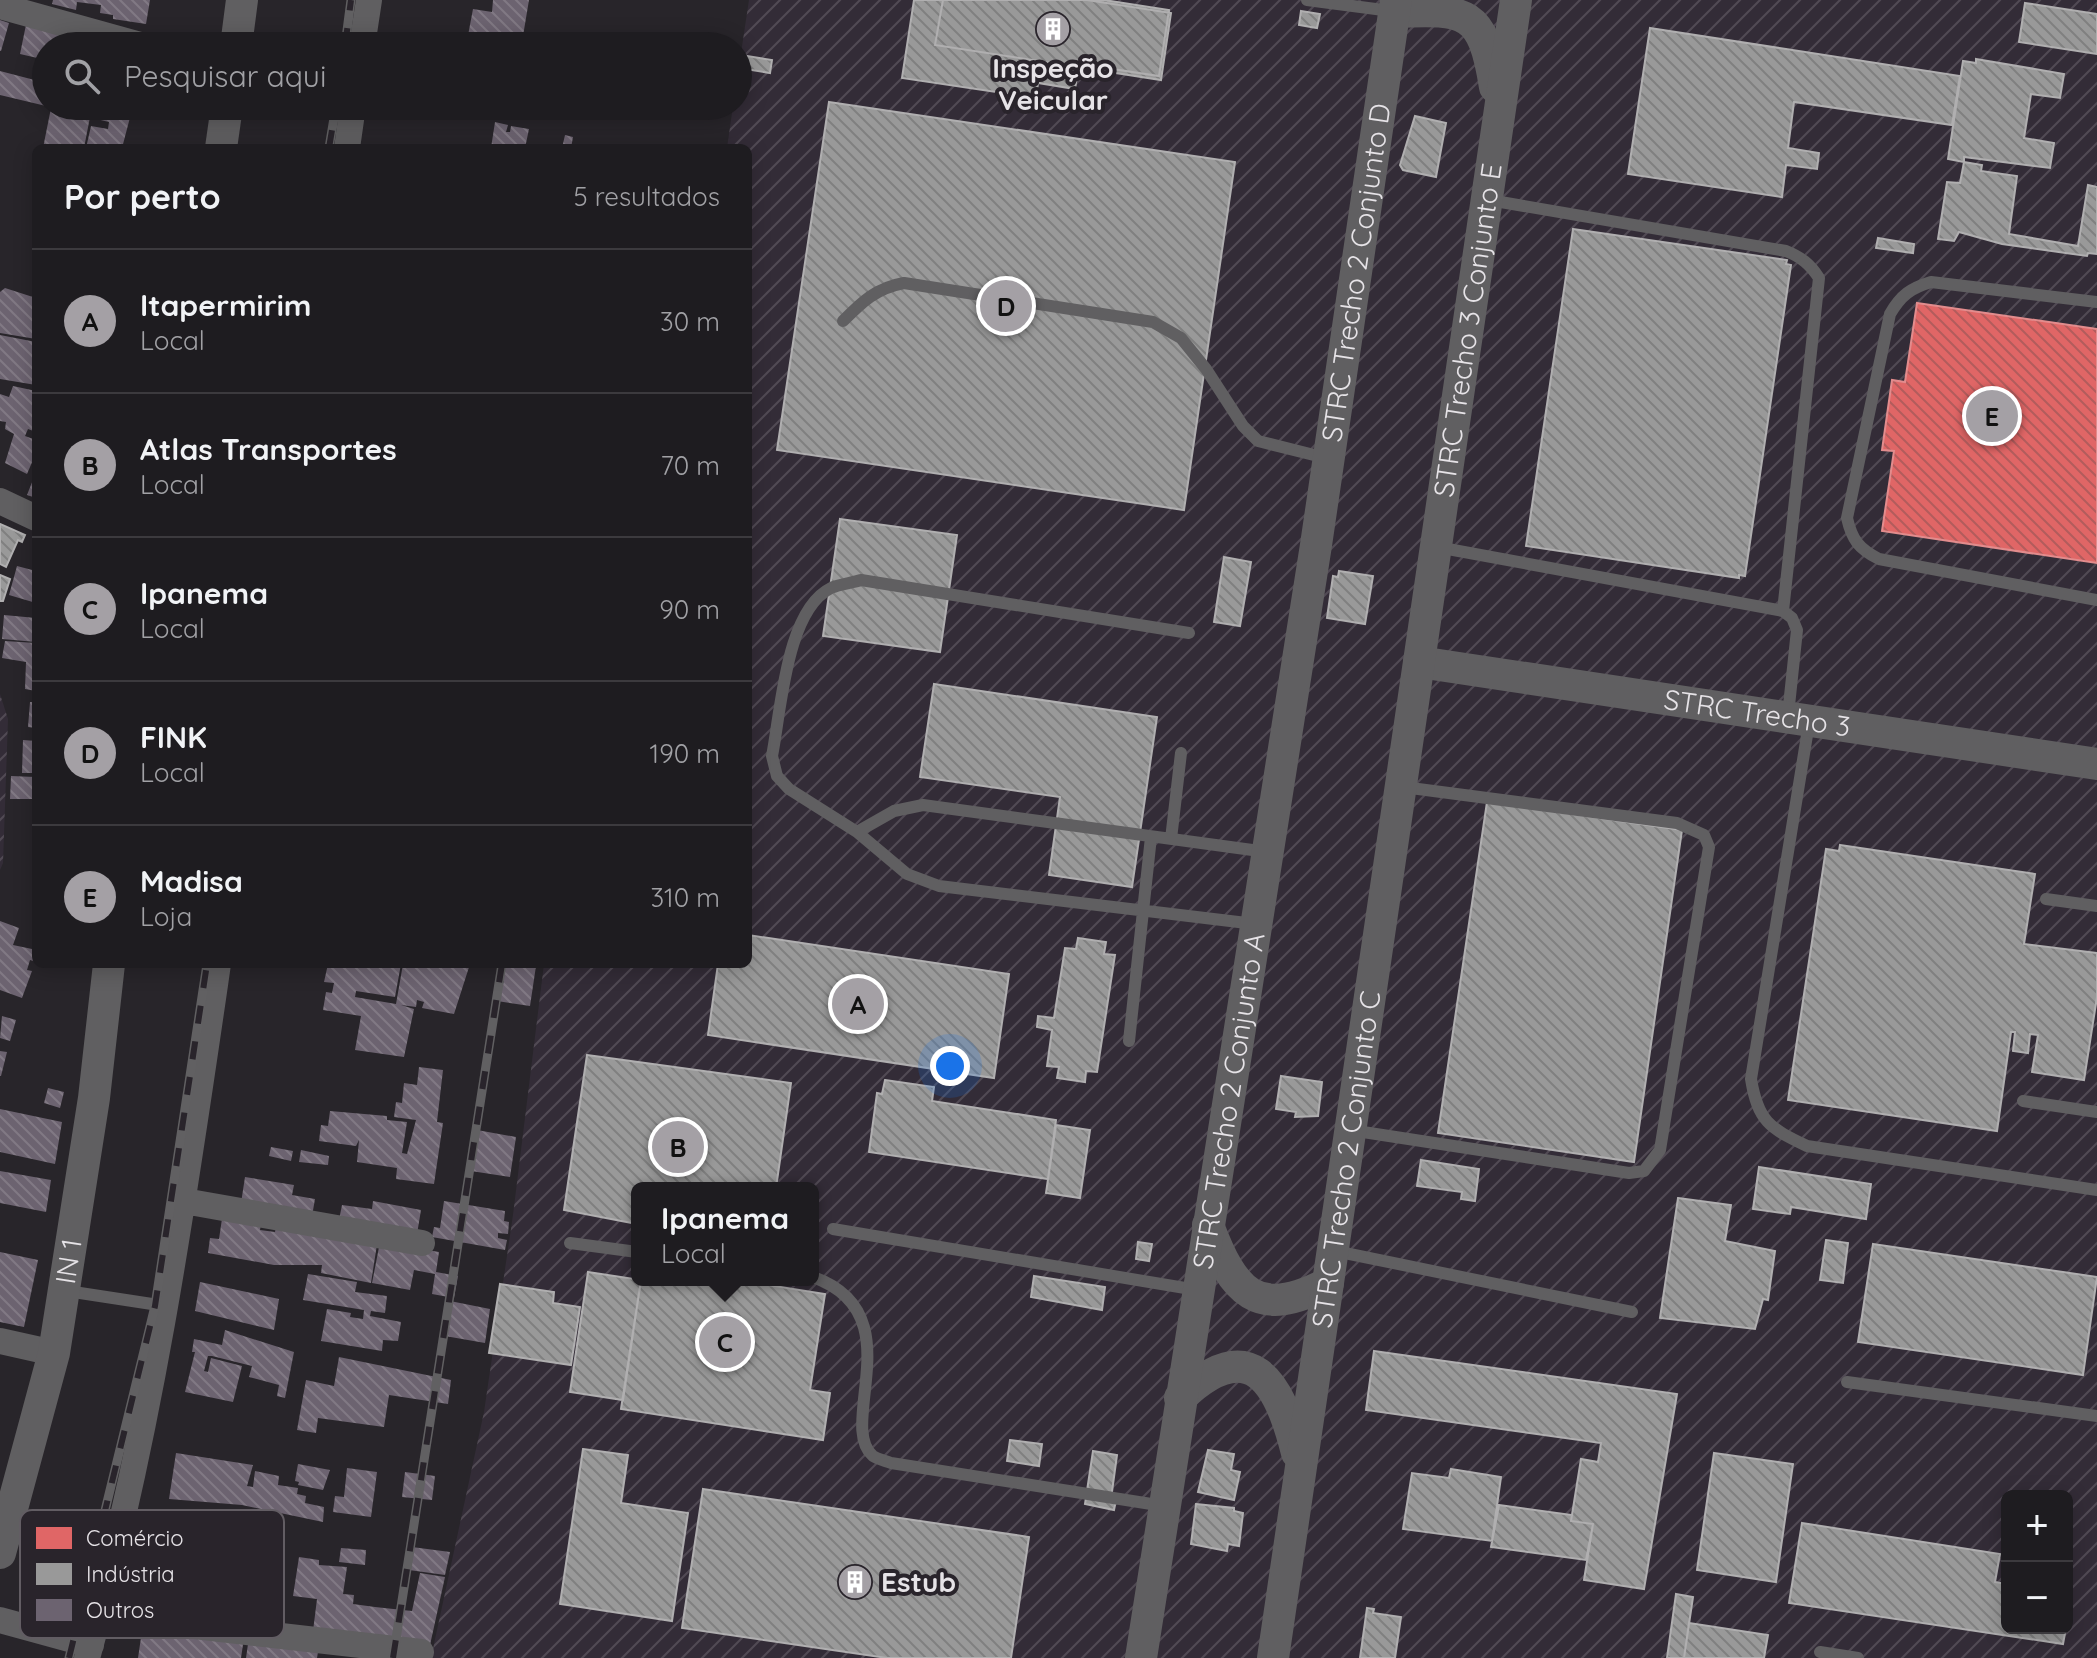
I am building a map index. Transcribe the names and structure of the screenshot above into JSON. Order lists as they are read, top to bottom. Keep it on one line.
{"streets":{"street":["STRC Trecho 2 Conjunto D","STRC Trecho 3 Conjunto E","STRC Trecho 3","STRC Trecho 2 Conjunto A","STRC Trecho 2 Conjunto C","IN 1"]},"crossings":[["STRC Trecho 2 Conjunto D","STRC Trecho 2 Conjunto A"],["STRC Trecho 3 Conjunto E","STRC Trecho 3"],["STRC Trecho 3 Conjunto E","STRC Trecho 2 Conjunto C"],["STRC Trecho 3","STRC Trecho 2 Conjunto C"]],"places":{"building":["Inspeção Veicular","Estub"]},"legend":["Comércio","Indústria","Outros"],"page":{"search":"Pesquisar aqui","heading":["Por perto","5 resultados"],"list":[{"mark":"A","name":"Itapermirim","note":"Local","value":"30 m"},{"mark":"B","name":"Atlas Transportes","note":"Local","value":"70 m"},{"mark":"C","name":"Ipanema","note":"Local","value":"90 m"},{"mark":"D","name":"FINK","note":"Local","value":"190 m"},{"mark":"E","name":"Madisa","note":"Loja","value":"310 m"}],"pins":["D","E","A","B","C"],"popup":["Ipanema","Local"],"map_buttons":["+","−"]}}
